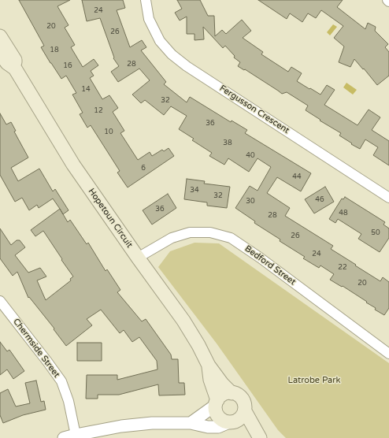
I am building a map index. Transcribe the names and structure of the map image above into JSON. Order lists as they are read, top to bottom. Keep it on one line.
{"streets":{"main road":["Hopetoun Circuit"],"street":["Fergusson Crescent","Bedford Street","Chermside Street"]},"crossings":[["Hopetoun Circuit","Bedford Street"]],"parks":["Latrobe Park"],"house_numbers":["24","20","26","18","28","16","14","32","12","36","10","38","40","6","44","34","32","46","30","36","48","28","50","26","24","22","20"]}
